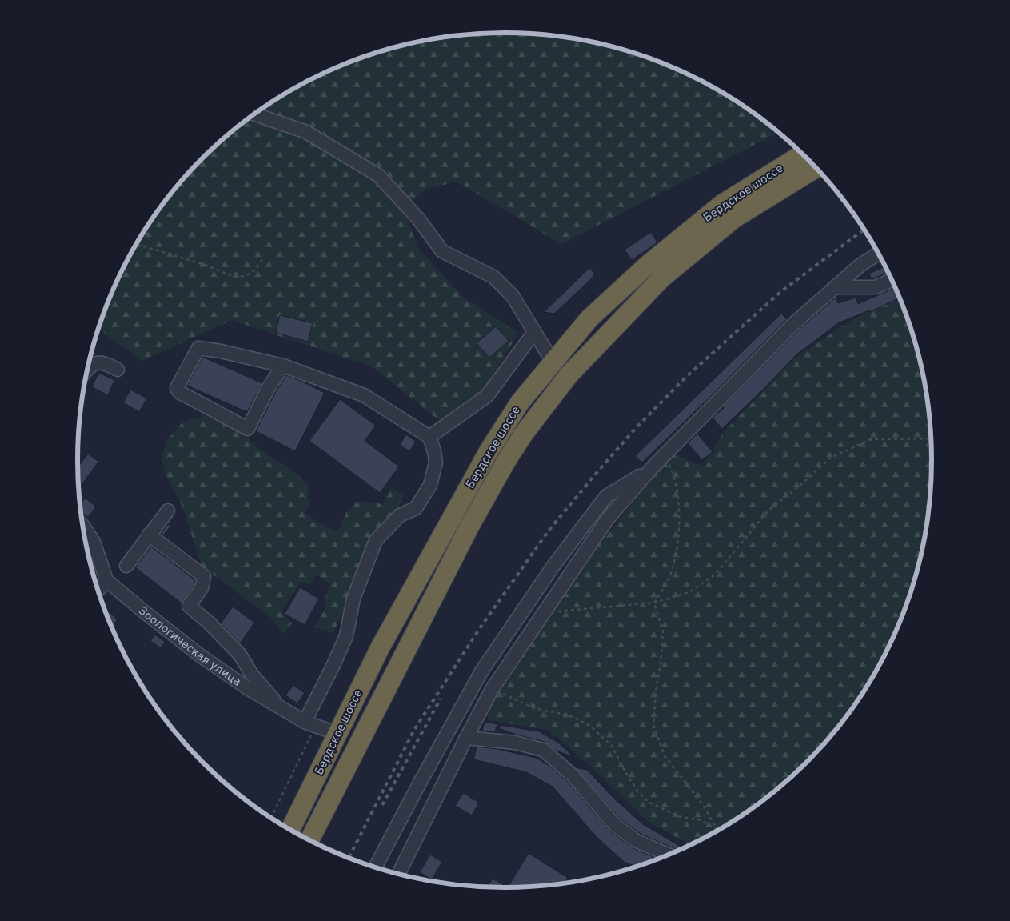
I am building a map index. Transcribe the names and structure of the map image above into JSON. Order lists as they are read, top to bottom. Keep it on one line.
{"streets":{"highway":["Бердское шоссе"],"street":["Зоологическая улица"]},"crossings":[["Бердское шоссе","Зоологическая улица"]]}
